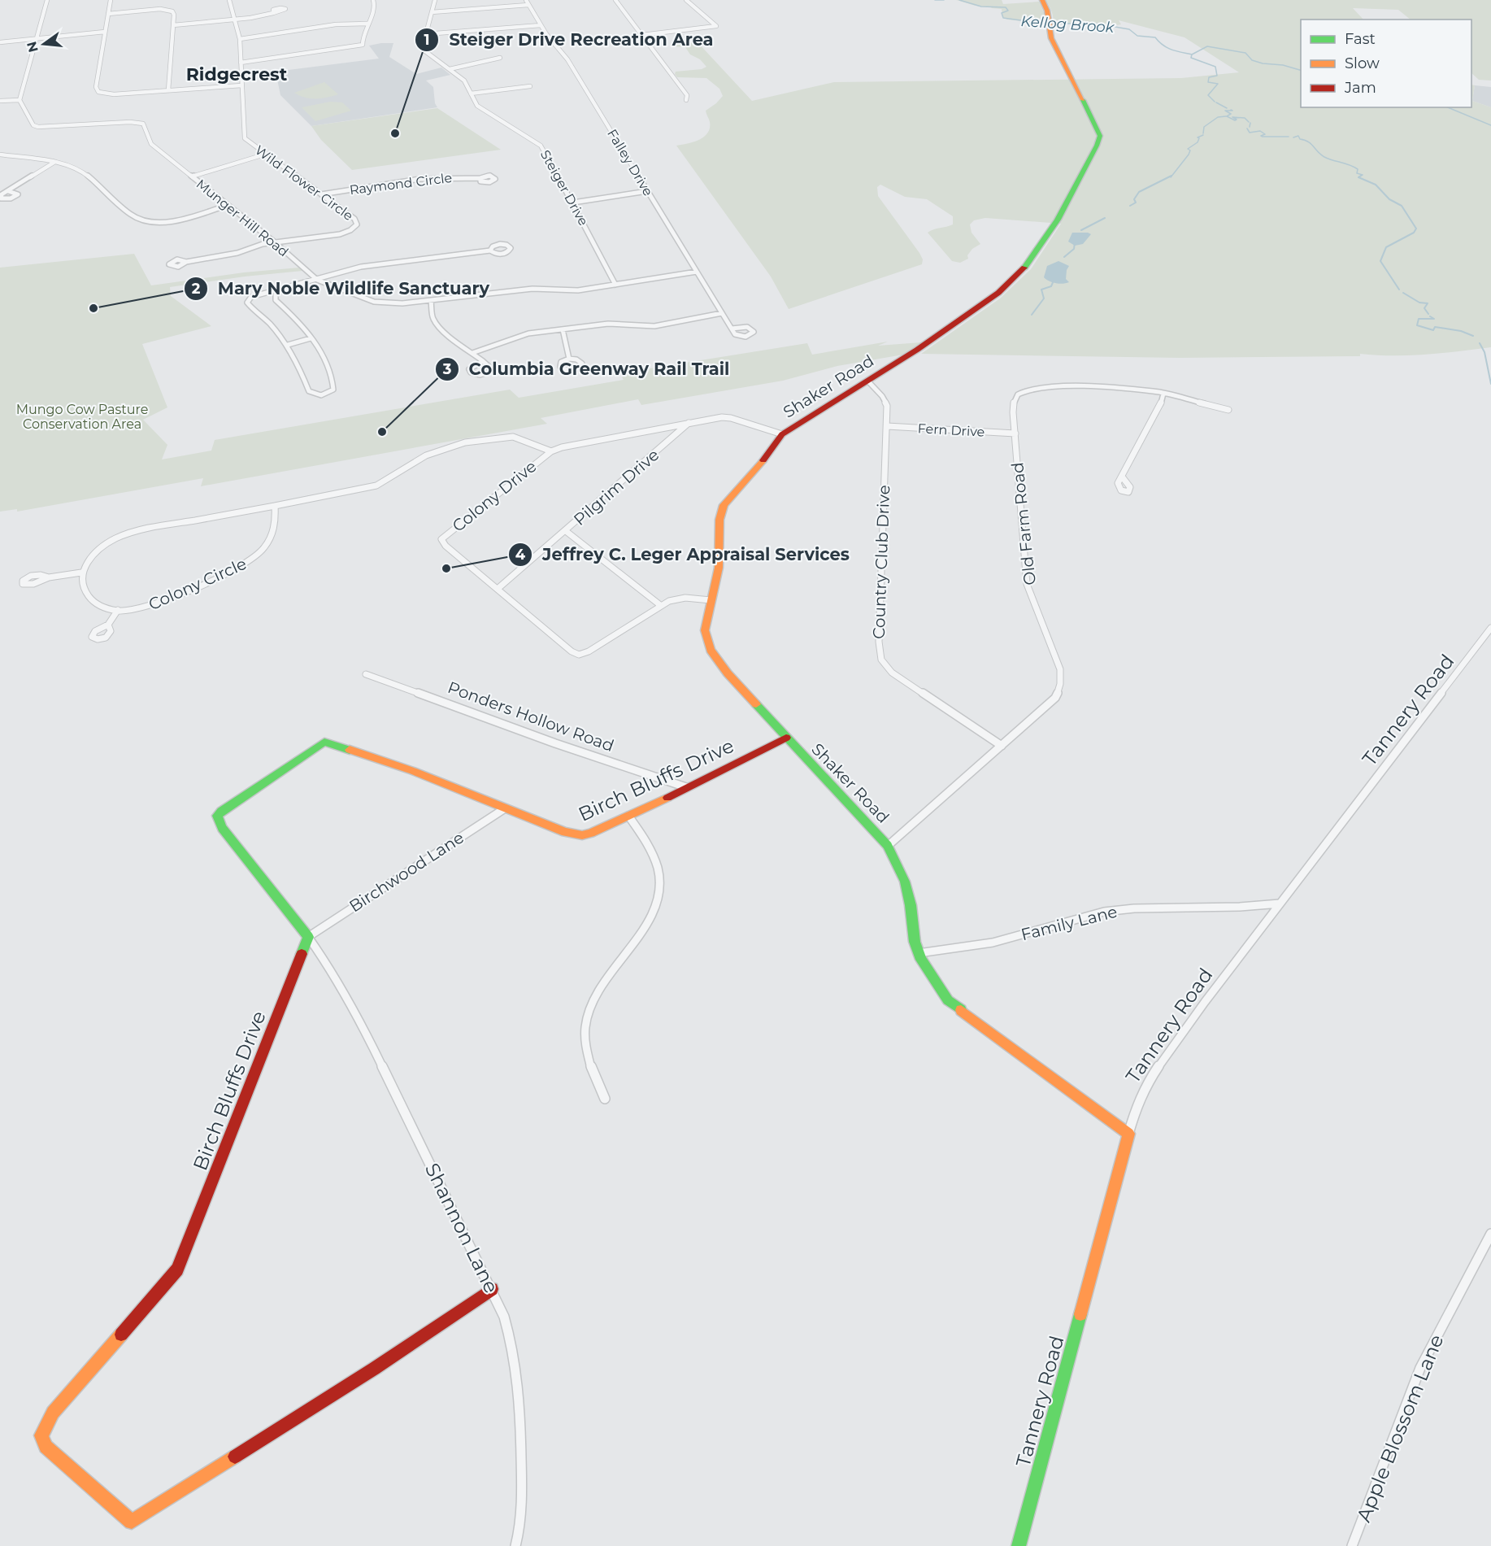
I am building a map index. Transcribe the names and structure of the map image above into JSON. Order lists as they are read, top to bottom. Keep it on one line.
{"streets":{"street":["Falley Drive","Wild Flower Circle","Raymond Circle","Steiger Drive","Munger Hill Road","Shaker Road","Fern Drive","Pilgrim Drive","Colony Drive","Old Farm Road","Country Club Drive","Colony Circle","Tannery Road","Ponders Hollow Road","Birch Bluffs Drive","Birchwood Lane","Family Lane","Shannon Lane","Apple Blossom Lane"]},"crossings":[["Falley Drive","Munger Hill Road"],["Wild Flower Circle","Raymond Circle"],["Wild Flower Circle","Munger Hill Road"],["Steiger Drive","Munger Hill Road"],["Shaker Road","Colony Drive"],["Shaker Road","Old Farm Road"],["Shaker Road","Country Club Drive"],["Shaker Road","Tannery Road"],["Shaker Road","Birch Bluffs Drive"],["Shaker Road","Family Lane"],["Fern Drive","Old Farm Road"],["Fern Drive","Country Club Drive"],["Pilgrim Drive","Colony Drive"],["Old Farm Road","Country Club Drive"],["Tannery Road","Family Lane"],["Ponders Hollow Road","Birch Bluffs Drive"],["Birch Bluffs Drive","Birchwood Lane"],["Birch Bluffs Drive","Shannon Lane"],["Birchwood Lane","Shannon Lane"]],"districts":["Ridgecrest"],"water":["Kellog Brook"],"parks":["Mungo Cow Pasture Conservation Area"],"places":["Steiger Drive Recreation Area","Mary Noble Wildlife Sanctuary","Columbia Greenway Rail Trail","Jeffrey C. Leger Appraisal Services"],"legend":["Fast","Slow","Jam"],"north":"left"}
